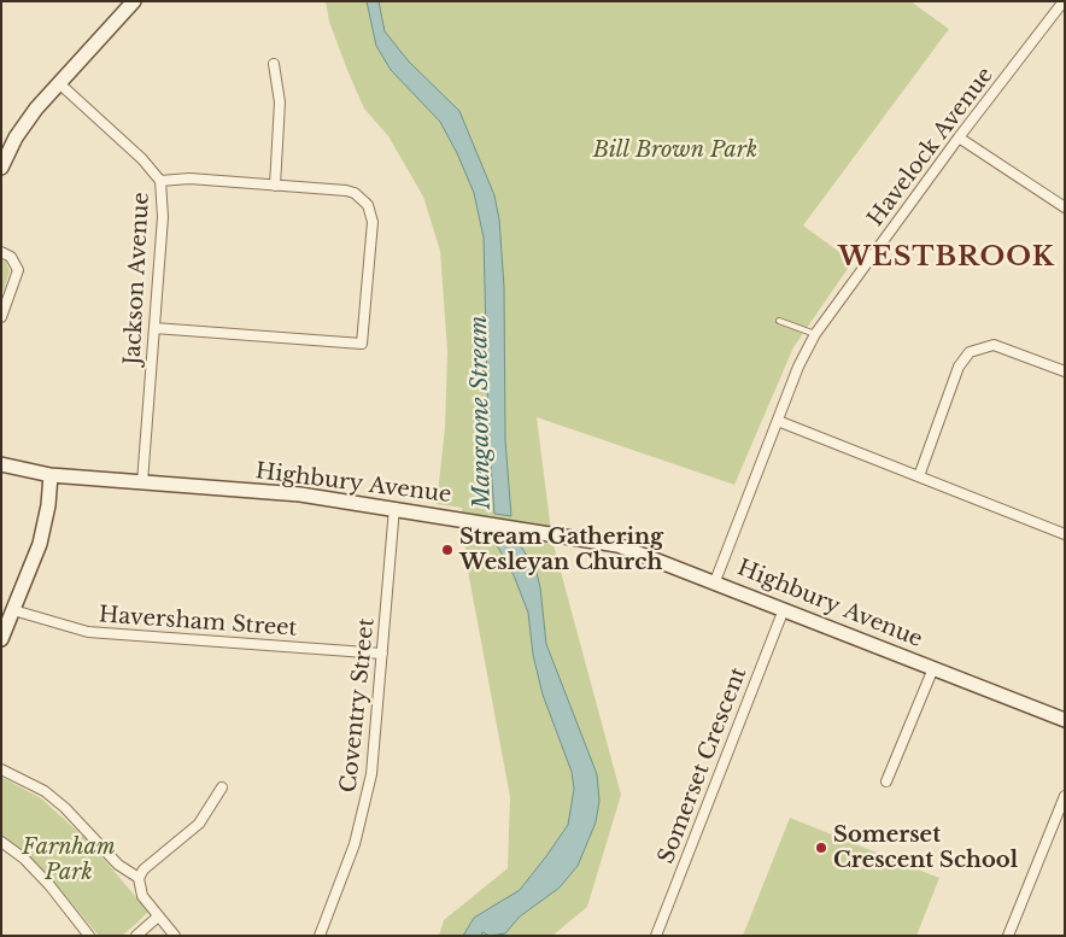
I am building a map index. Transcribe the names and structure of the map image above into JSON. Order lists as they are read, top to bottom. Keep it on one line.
{"streets":{"street":["Havelock Avenue","Jackson Avenue","Highbury Avenue","Haversham Street","Coventry Street","Somerset Crescent"]},"crossings":[["Havelock Avenue","Highbury Avenue"],["Jackson Avenue","Highbury Avenue"],["Highbury Avenue","Coventry Street"],["Highbury Avenue","Somerset Crescent"],["Haversham Street","Coventry Street"]],"districts":["WESTBROOK"],"water":["Mangaone Stream"],"parks":["Bill Brown Park","Farnham Park"],"places":["Stream Gathering Wesleyan Church","Somerset Crescent School"]}
